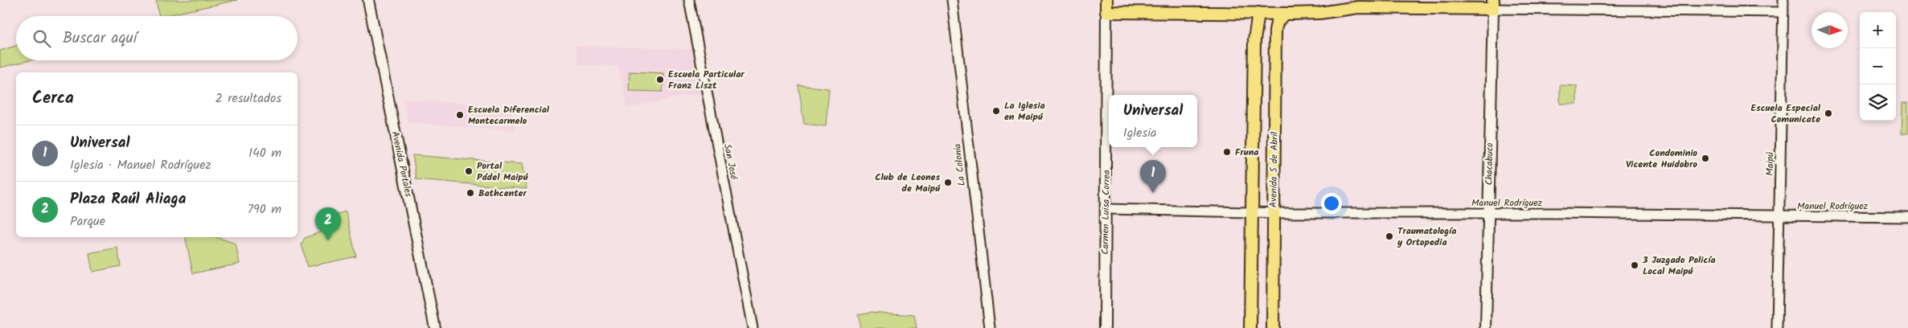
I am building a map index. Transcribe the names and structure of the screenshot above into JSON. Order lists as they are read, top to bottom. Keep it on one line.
{"streets":{"main road":["Avenida Portales","Chacabuco","Avenida 5 de Abril","Carmen Luisa Correa"],"street":["San José","Maipú","La Colonia","Manuel Rodríguez"]},"crossings":[["Chacabuco","Manuel Rodríguez"],["Maipú","Manuel Rodríguez"],["Avenida 5 de Abril","Manuel Rodríguez"],["Manuel Rodríguez","Carmen Luisa Correa"]],"places":["Escuela Particular Franz Liszt","La Iglesia en Maipú","Escuela Especial Comunicate","Escuela Diferencial Montecarmelo","Fruna","Condominio Vicente Huidobro","Portal Pádel Maipú","Club de Leones de Maipú","Bathcenter","Traumatología y Ortopedia","3 Juzgado Policía Local Maipú"],"north":"right","page":{"map_buttons":["+","−"],"search":"Buscar aquí","heading":["Cerca","2 resultados"],"popup":["Universal","Iglesia"],"list":[{"mark":"1","name":"Universal","note":"Iglesia · Manuel Rodríguez","value":"140 m"},{"mark":"2","name":"Plaza Raúl Aliaga","note":"Parque","value":"790 m"}],"pins":["1","2"]}}
